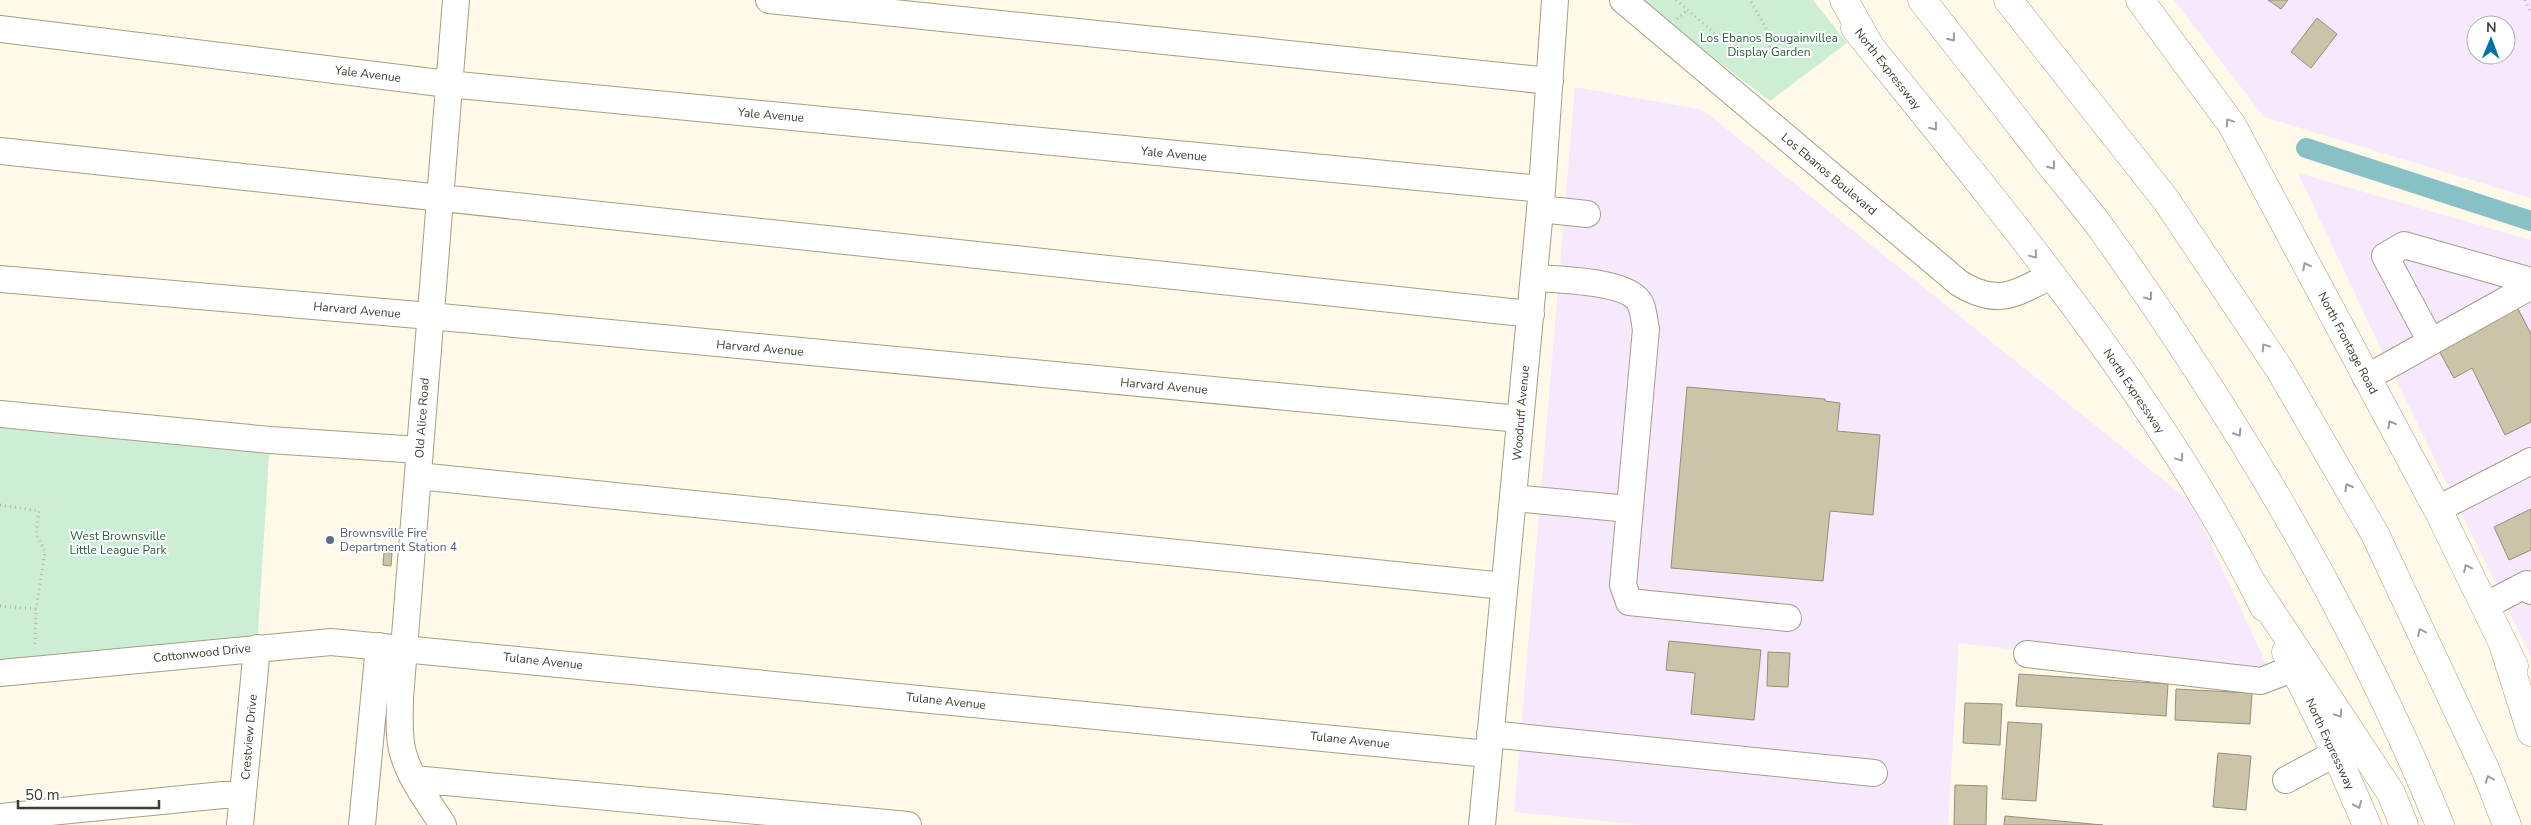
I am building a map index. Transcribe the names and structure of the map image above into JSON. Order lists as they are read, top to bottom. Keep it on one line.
{"streets":{"main road":["North Expressway","North Frontage Road"],"street":["Yale Avenue","Los Ebanos Boulevard","Harvard Avenue","Woodruff Avenue","Old Alice Road","Cottonwood Drive","Tulane Avenue","Crestview Drive"]},"crossings":[["North Expressway","Los Ebanos Boulevard"],["Yale Avenue","Woodruff Avenue"],["Yale Avenue","Old Alice Road"],["Harvard Avenue","Woodruff Avenue"],["Harvard Avenue","Old Alice Road"],["Woodruff Avenue","Tulane Avenue"],["Old Alice Road","Cottonwood Drive"],["Old Alice Road","Tulane Avenue"],["Cottonwood Drive","Tulane Avenue"],["Cottonwood Drive","Crestview Drive"]],"parks":["Los Ebanos Bougainvillea Display Garden","West Brownsville Little League Park"],"places":["Brownsville Fire Department Station 4"],"scale_bar":"50 m","north":"top"}
